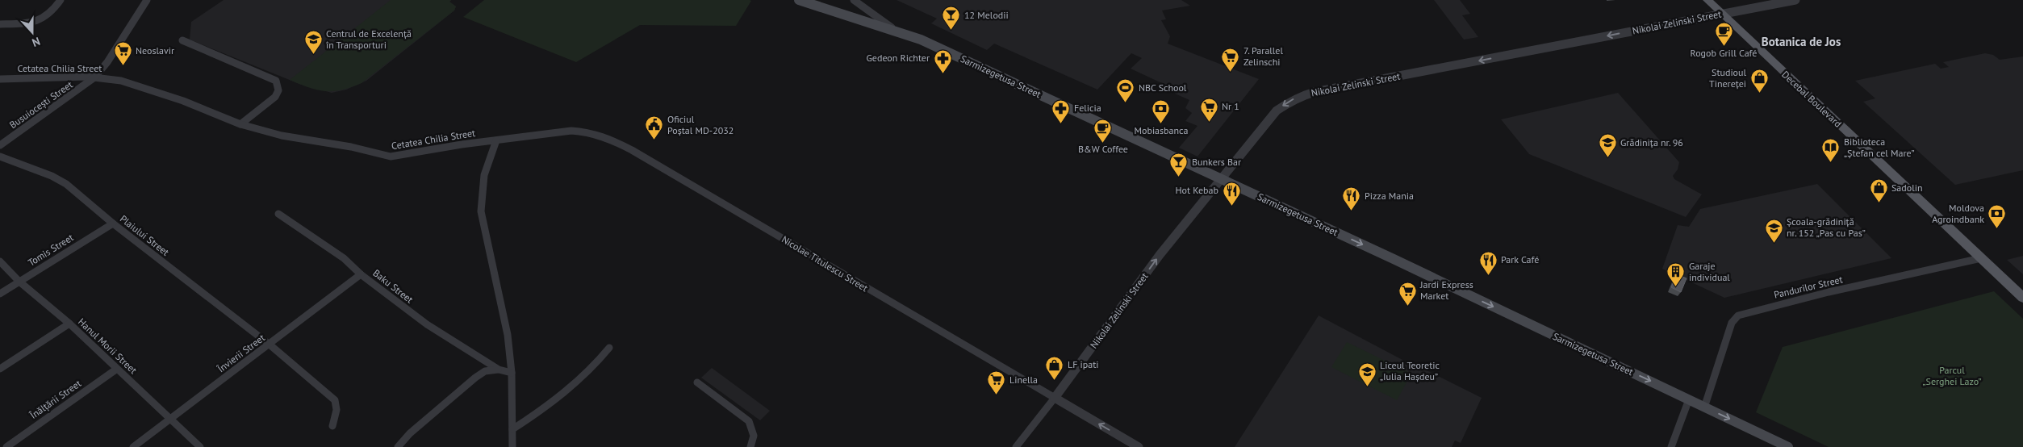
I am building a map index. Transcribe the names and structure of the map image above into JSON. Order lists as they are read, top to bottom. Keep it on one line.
{"streets":{"main road":["Sarmizegetusa Street","Decebal Boulevard"],"street":["Nikolai Zelinski Street","Cetatea Chilia Street","Busuiocești Street","Plaiului Street","Tomis Street","Nicolae Titulescu Street","Baku Street","Pandurilor Street","Hanul Morii Street","Învierii Street","Înălțării Street"]},"crossings":[["Nikolai Zelinski Street","Sarmizegetusa Street"],["Nikolai Zelinski Street","Decebal Boulevard"],["Nikolai Zelinski Street","Nicolae Titulescu Street"],["Cetatea Chilia Street","Busuiocești Street"],["Cetatea Chilia Street","Nicolae Titulescu Street"],["Sarmizegetusa Street","Pandurilor Street"],["Decebal Boulevard","Pandurilor Street"],["Plaiului Street","Tomis Street"],["Plaiului Street","Învierii Street"],["Tomis Street","Hanul Morii Street"],["Baku Street","Învierii Street"],["Hanul Morii Street","Învierii Street"],["Hanul Morii Street","Înălțării Street"]],"one_way":["Sarmizegetusa Street"],"districts":["Botanica de Jos"],"parks":["Parcul „Serghei Lazo”"],"places":{"bar":["12 Melodii","Bunkers Bar"],"cafe":["Rogob Grill Café","B&W Coffee"],"school or university":["Centrul de Excelență în Transporturi","Grădinița nr. 96","Școala-grădiniță nr. 152 „Pas cu Pas”","Liceul Teoretic „Iulia Hașdeu”"],"supermarket":["Neoslavir","7. Parallel Zelinschi","Nr 1","Jardi Express Market","Linella"],"pharmacy":["Gedeon Richter","Felicia"],"shop":["Studioul Tinereței","Sadolin","LF ipati"],"sports":["NBC School"],"bank":["Mobiasbanca","Moldova Agroindbank"],"public building":["Oficiul Poștal MD-2032"],"library":["Biblioteca „Ștefan cel Mare”"],"restaurant":["Hot Kebab","Pizza Mania","Park Café"],"building":["Garaje individual"]},"north":"bottom"}
